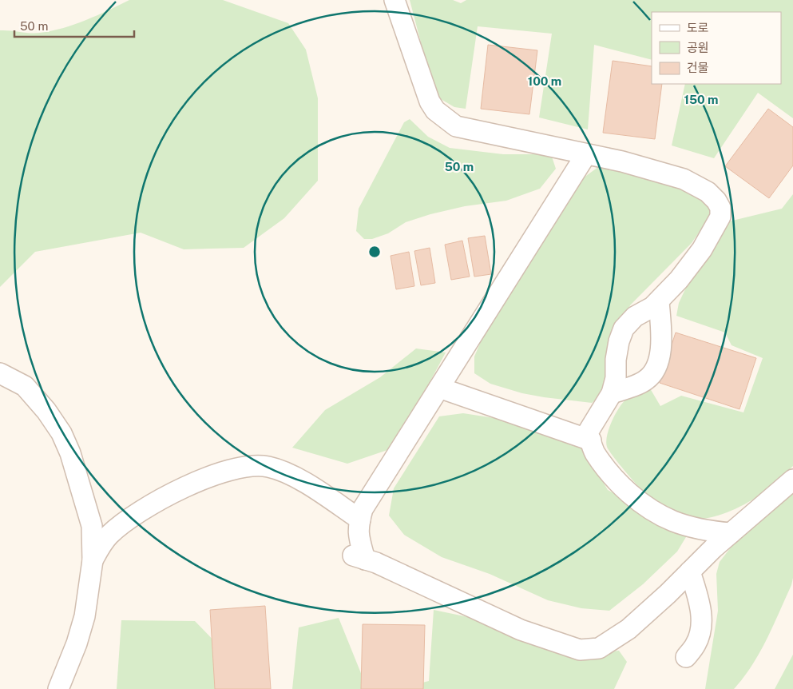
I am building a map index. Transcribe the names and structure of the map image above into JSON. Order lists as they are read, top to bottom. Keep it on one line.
{"legend":["도로","공원","건물"],"scale_bar":"50 m","rings":["100 m","150 m","50 m"]}
